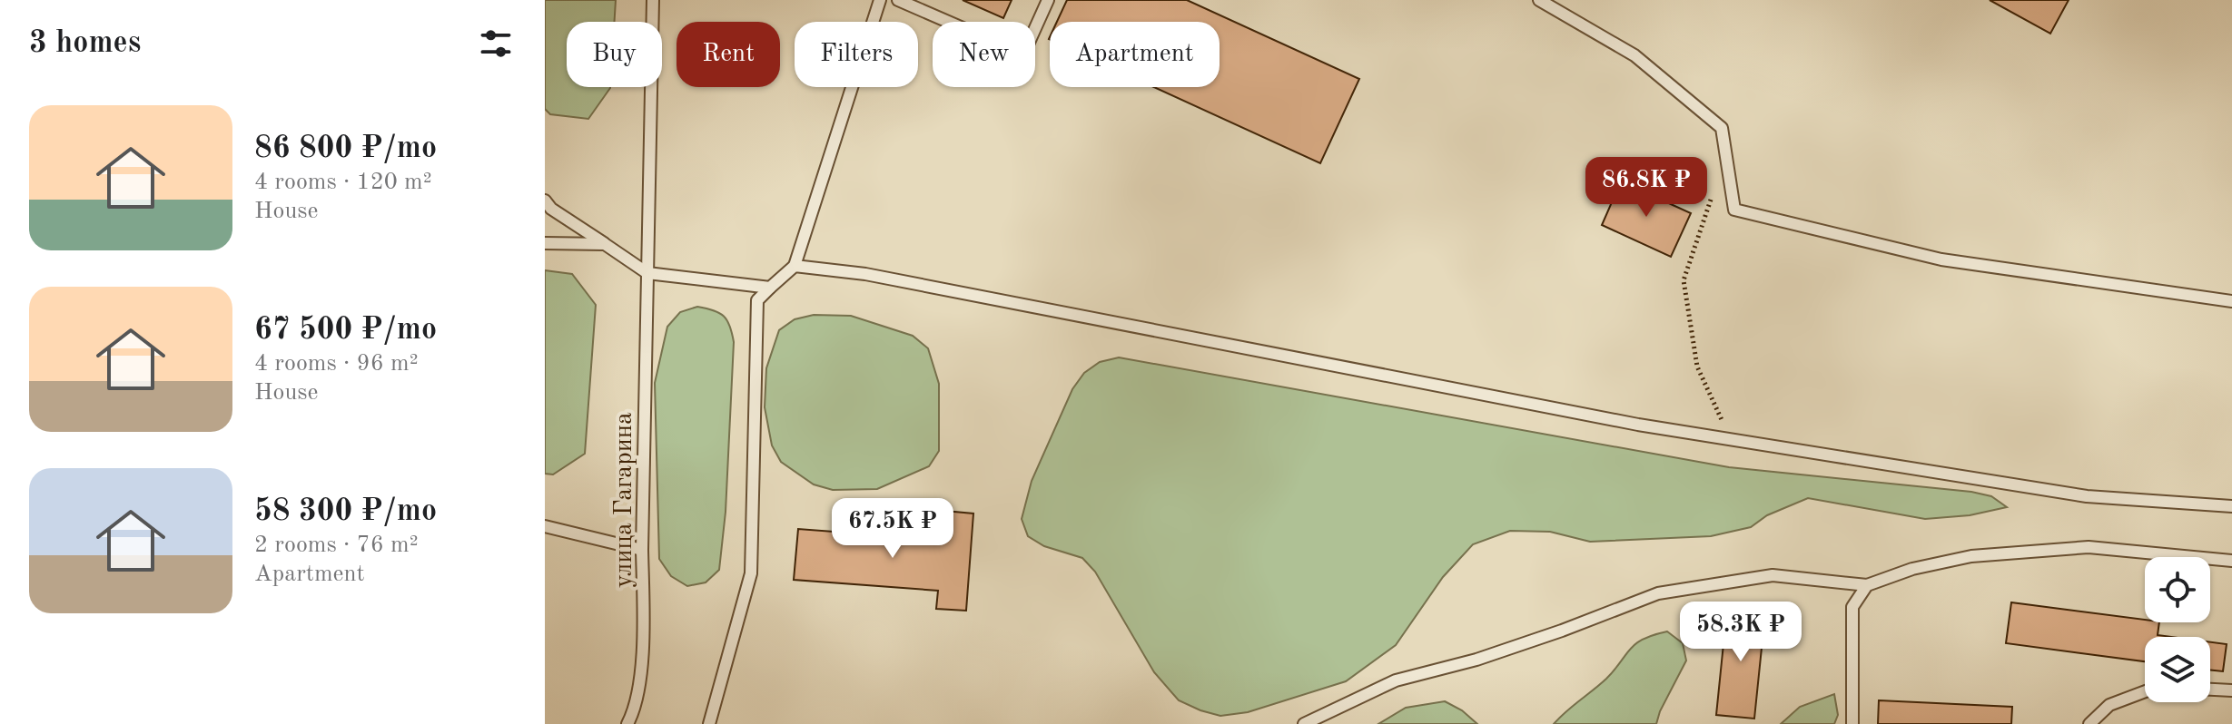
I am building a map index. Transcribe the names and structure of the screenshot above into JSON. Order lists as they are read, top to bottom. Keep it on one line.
{"streets":{"lane":["улица Гагарина"]},"page":{"heading":"3 homes","chip":["Buy","Rent","Filters","New","Apartment"],"list":[{"name":"86 800 ₽/mo","note":"4 rooms · 120 m² · House"},{"name":"67 500 ₽/mo","note":"4 rooms · 96 m² · House"},{"name":"58 300 ₽/mo","note":"2 rooms · 76 m² · Apartment"}],"price":["86.8K ₽","67.5K ₽","58.3K ₽"]}}
